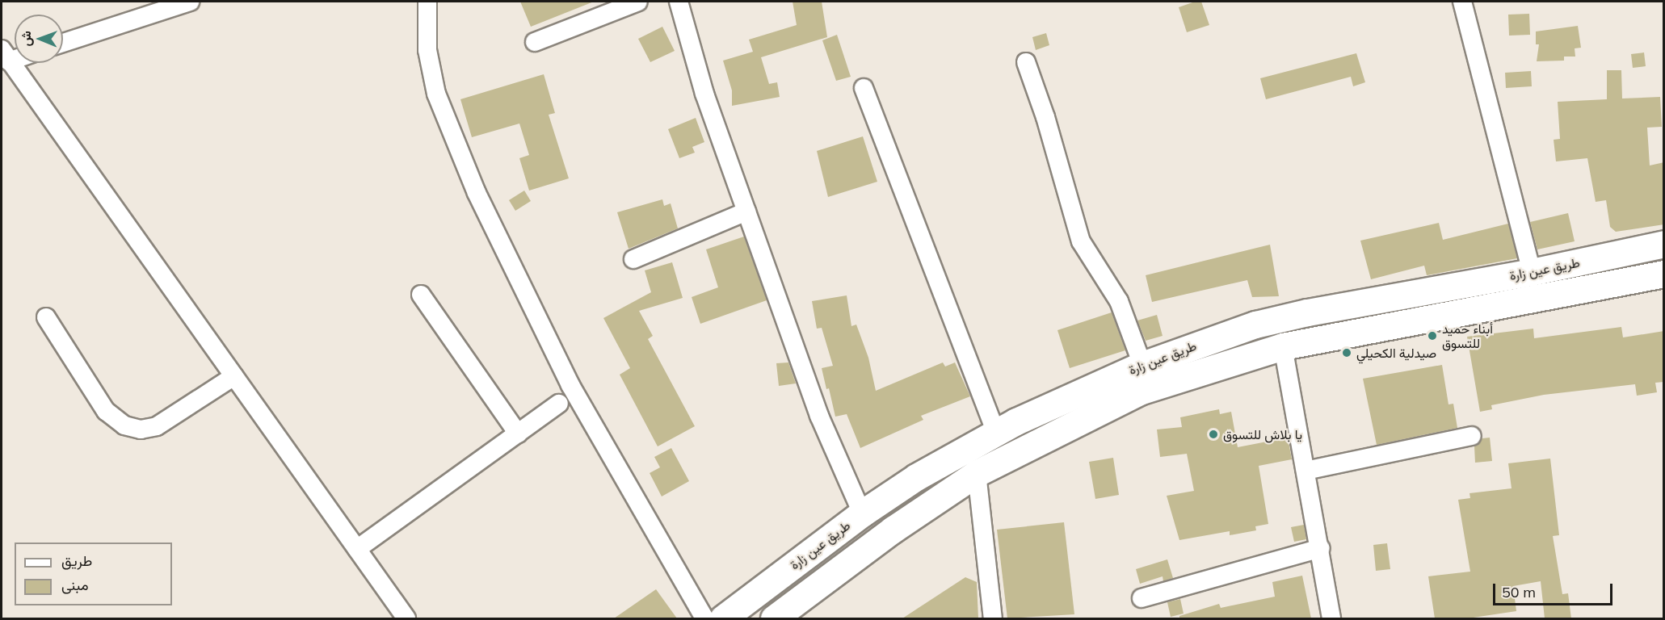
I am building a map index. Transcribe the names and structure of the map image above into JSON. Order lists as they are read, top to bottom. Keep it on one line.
{"streets":{"main road":["طريق عين زارة"]},"places":["أبناء حميد للتسوق","صيدلية الكحيلي","يا بلاش للتسوق"],"legend":["طريق","مبنى"],"scale_bar":"50 m","north":"left"}
